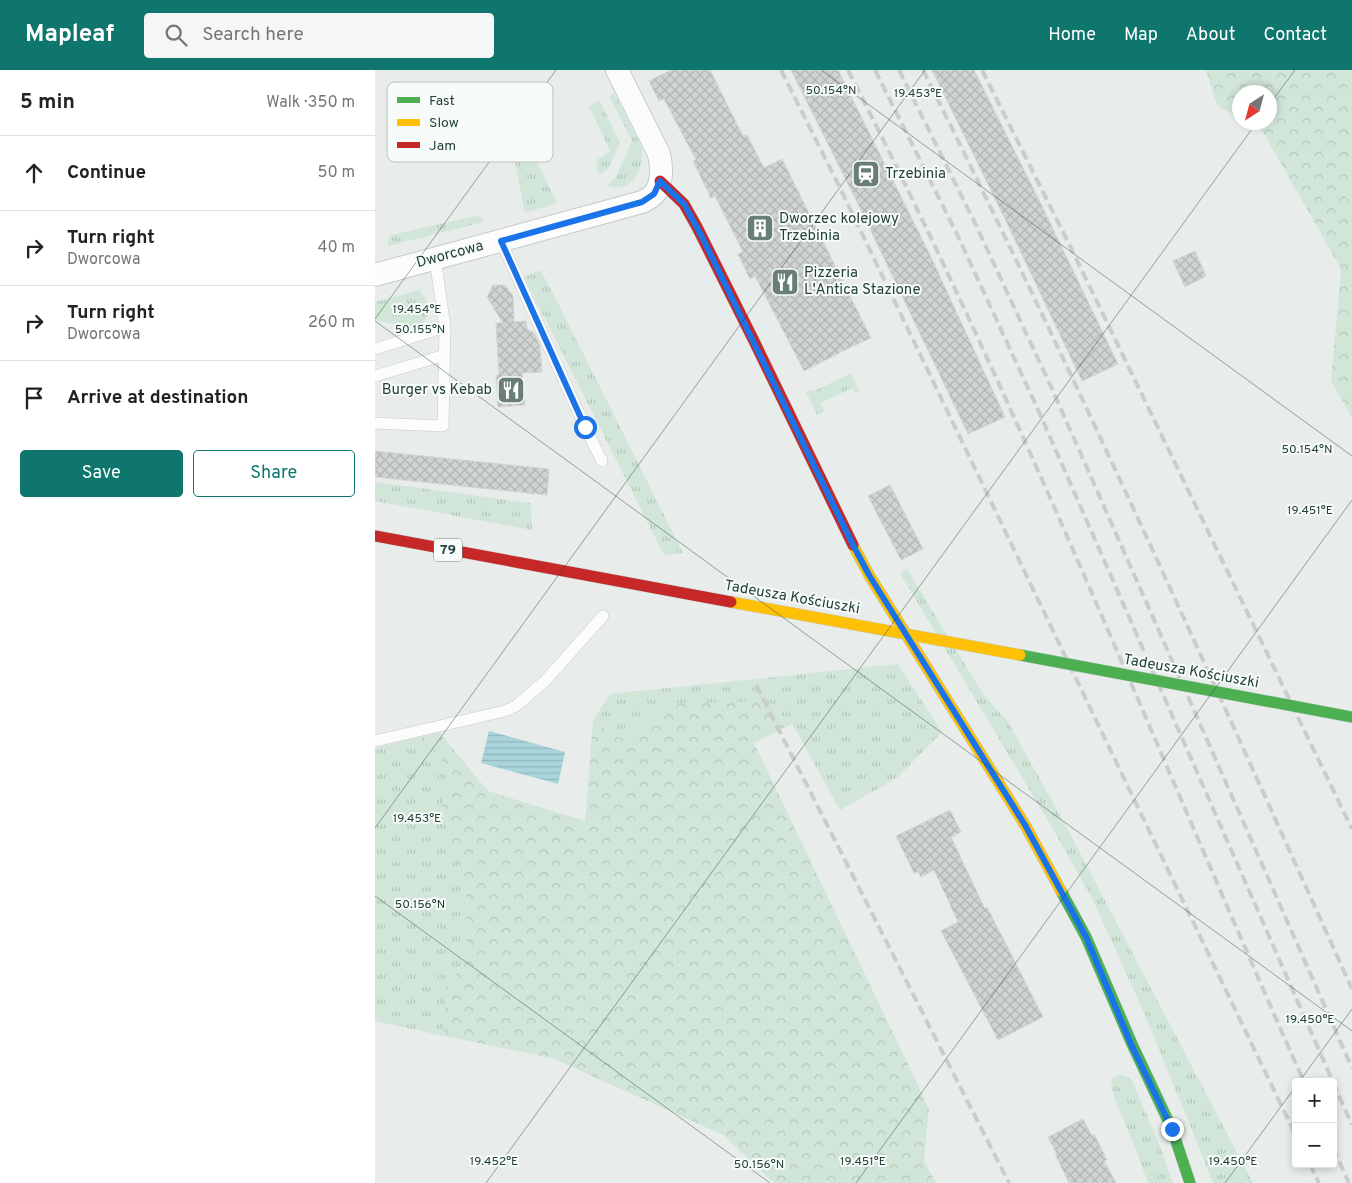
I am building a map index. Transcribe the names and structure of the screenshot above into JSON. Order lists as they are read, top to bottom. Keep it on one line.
{"streets":{"street":["Dworcowa","79","Tadeusza Kościuszki"]},"places":{"station":["Trzebinia"],"building":["Dworzec kolejowy Trzebinia"],"restaurant":["Pizzeria L'Antica Stazione","Burger vs Kebab"]},"legend":["Fast","Slow","Jam"],"north":"bottom left","page":{"header":"Mapleaf","search":"Search here","nav":["Home","Map","About","Contact"],"heading":["5 min","Walk · 350 m"],"list":[["Continue","50 m"],["Turn right","Dworcowa","40 m"],["Turn right","Dworcowa","260 m"],"Arrive at destination"],"buttons":["Save","Share"],"map_buttons":["+","−"]},"coordinates":["50.154°N","19.453°E","19.454°E","50.155°N","19.451°E","50.156°N","19.450°E","19.452°E"]}
